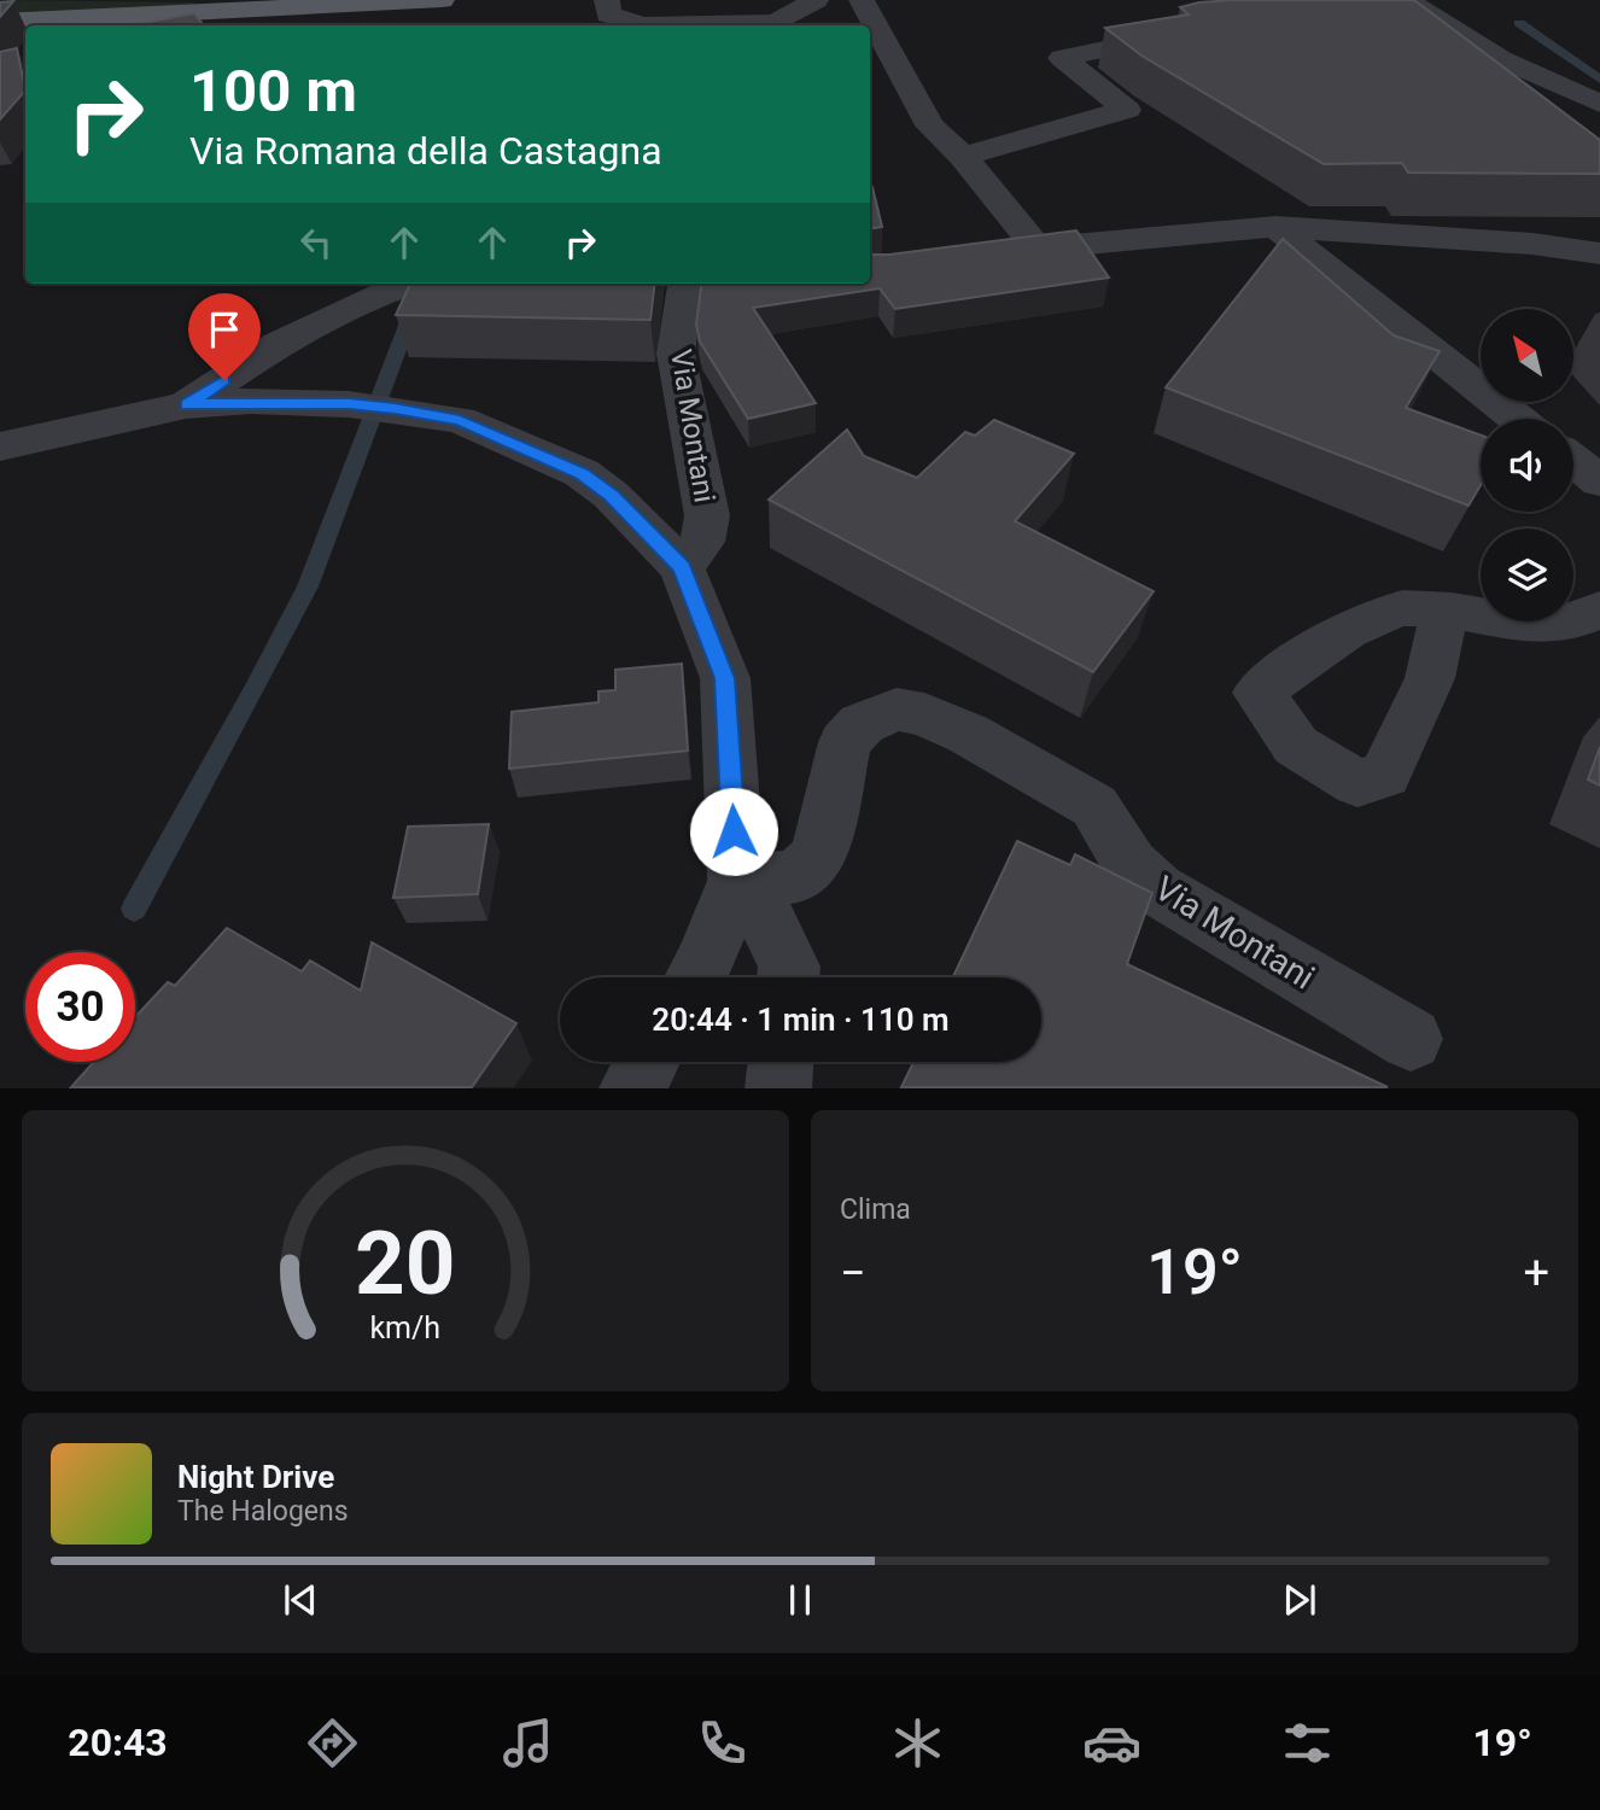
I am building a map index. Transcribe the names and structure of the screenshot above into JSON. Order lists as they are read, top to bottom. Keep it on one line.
{"streets":{"street":["Via Montani"]},"north":"top left","page":{"turn":["100 m","Via Romana della Castagna"],"limit":"30","trip":"20:44 · 1 min · 110 m","tile":"Clima","heat":["−","19°","+"],"song":["Night Drive","The Halogens"],"tabs":["20:43","19°"],"gauge":["20","km/h"]}}
